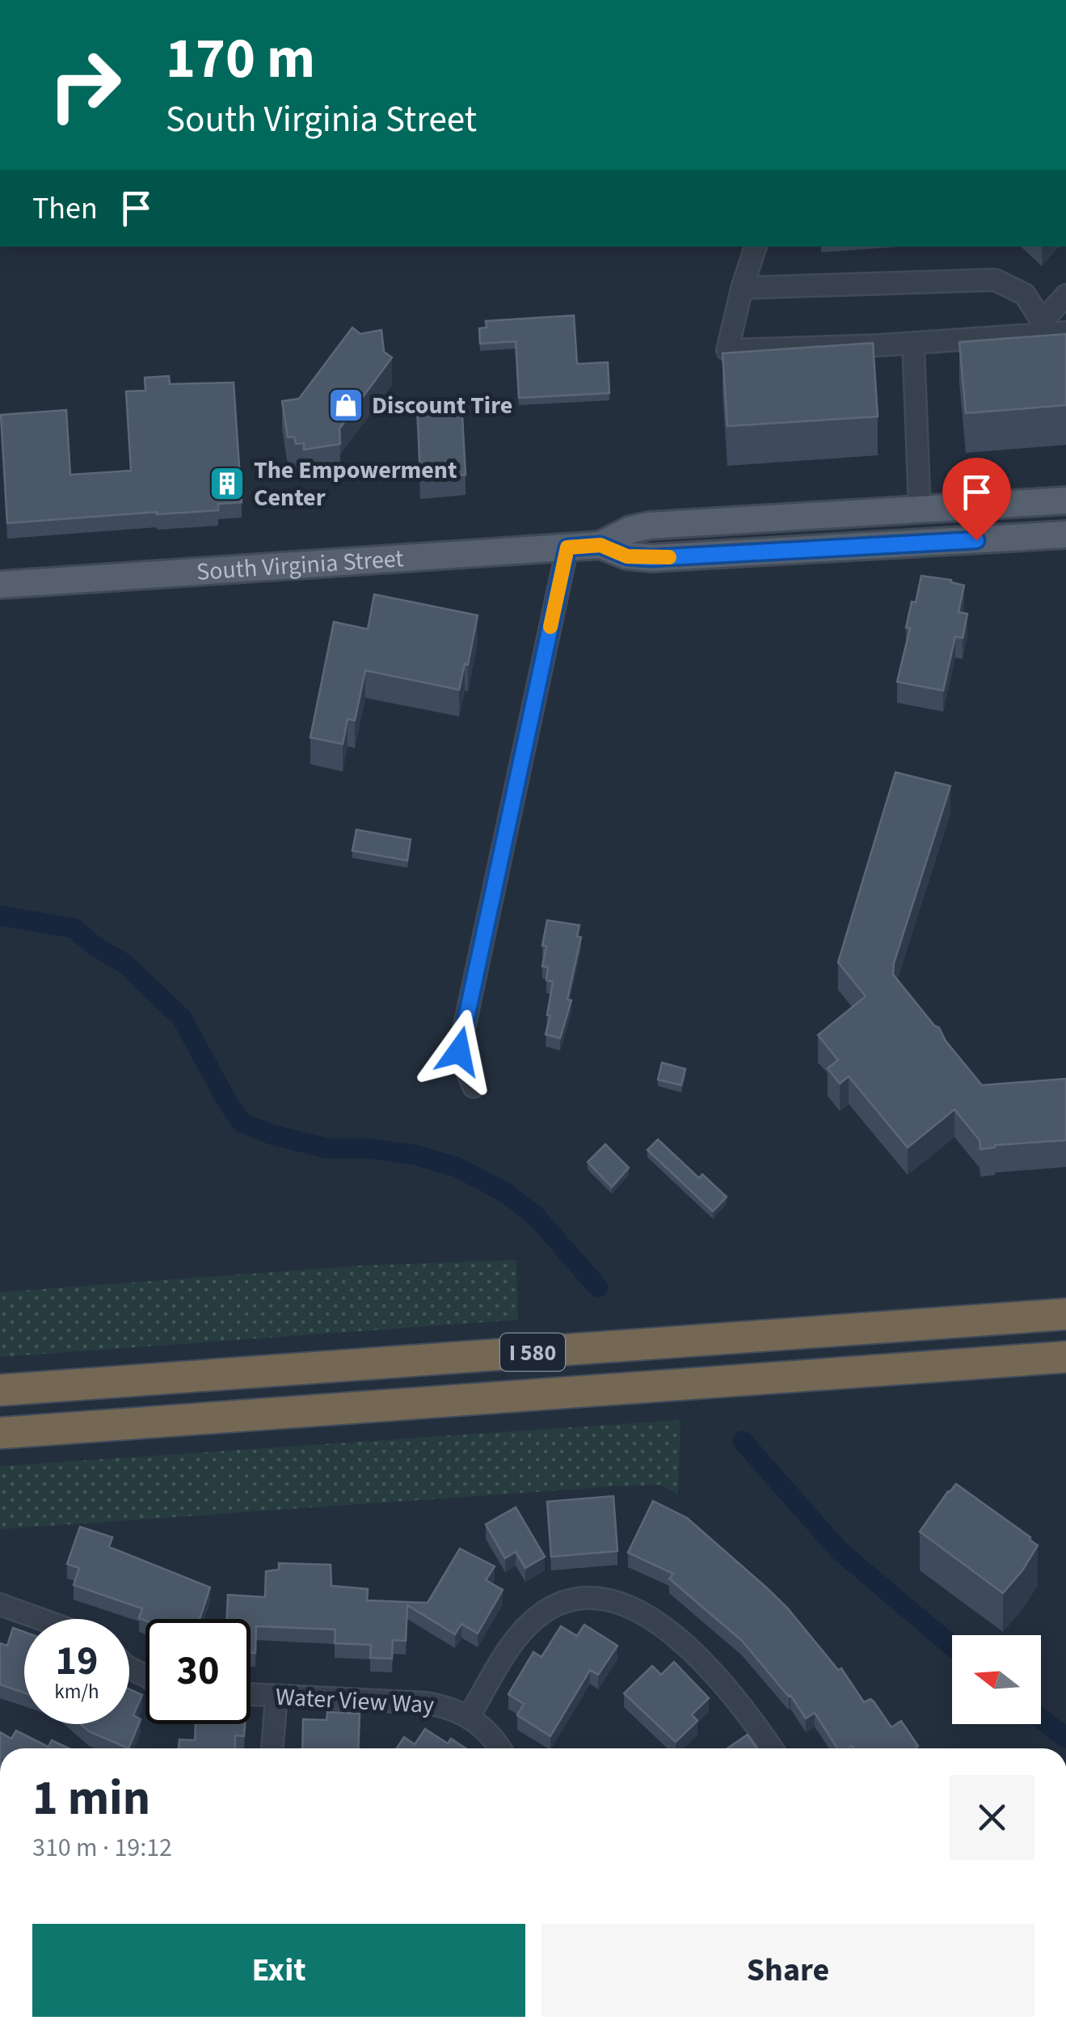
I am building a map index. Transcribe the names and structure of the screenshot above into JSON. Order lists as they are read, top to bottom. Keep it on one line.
{"streets":{"highway":["I 580"],"main road":["South Virginia Street"],"street":["Water View Way"]},"places":{"shop":["Discount Tire"],"building":["The Empowerment Center"]},"north":"left","page":{"turn":["170 m","South Virginia Street"],"then":"Then","speed":"19 km/h","limit":"30","heading":["1 min","310 m · 19:12"],"buttons":["Exit","Share"]}}
